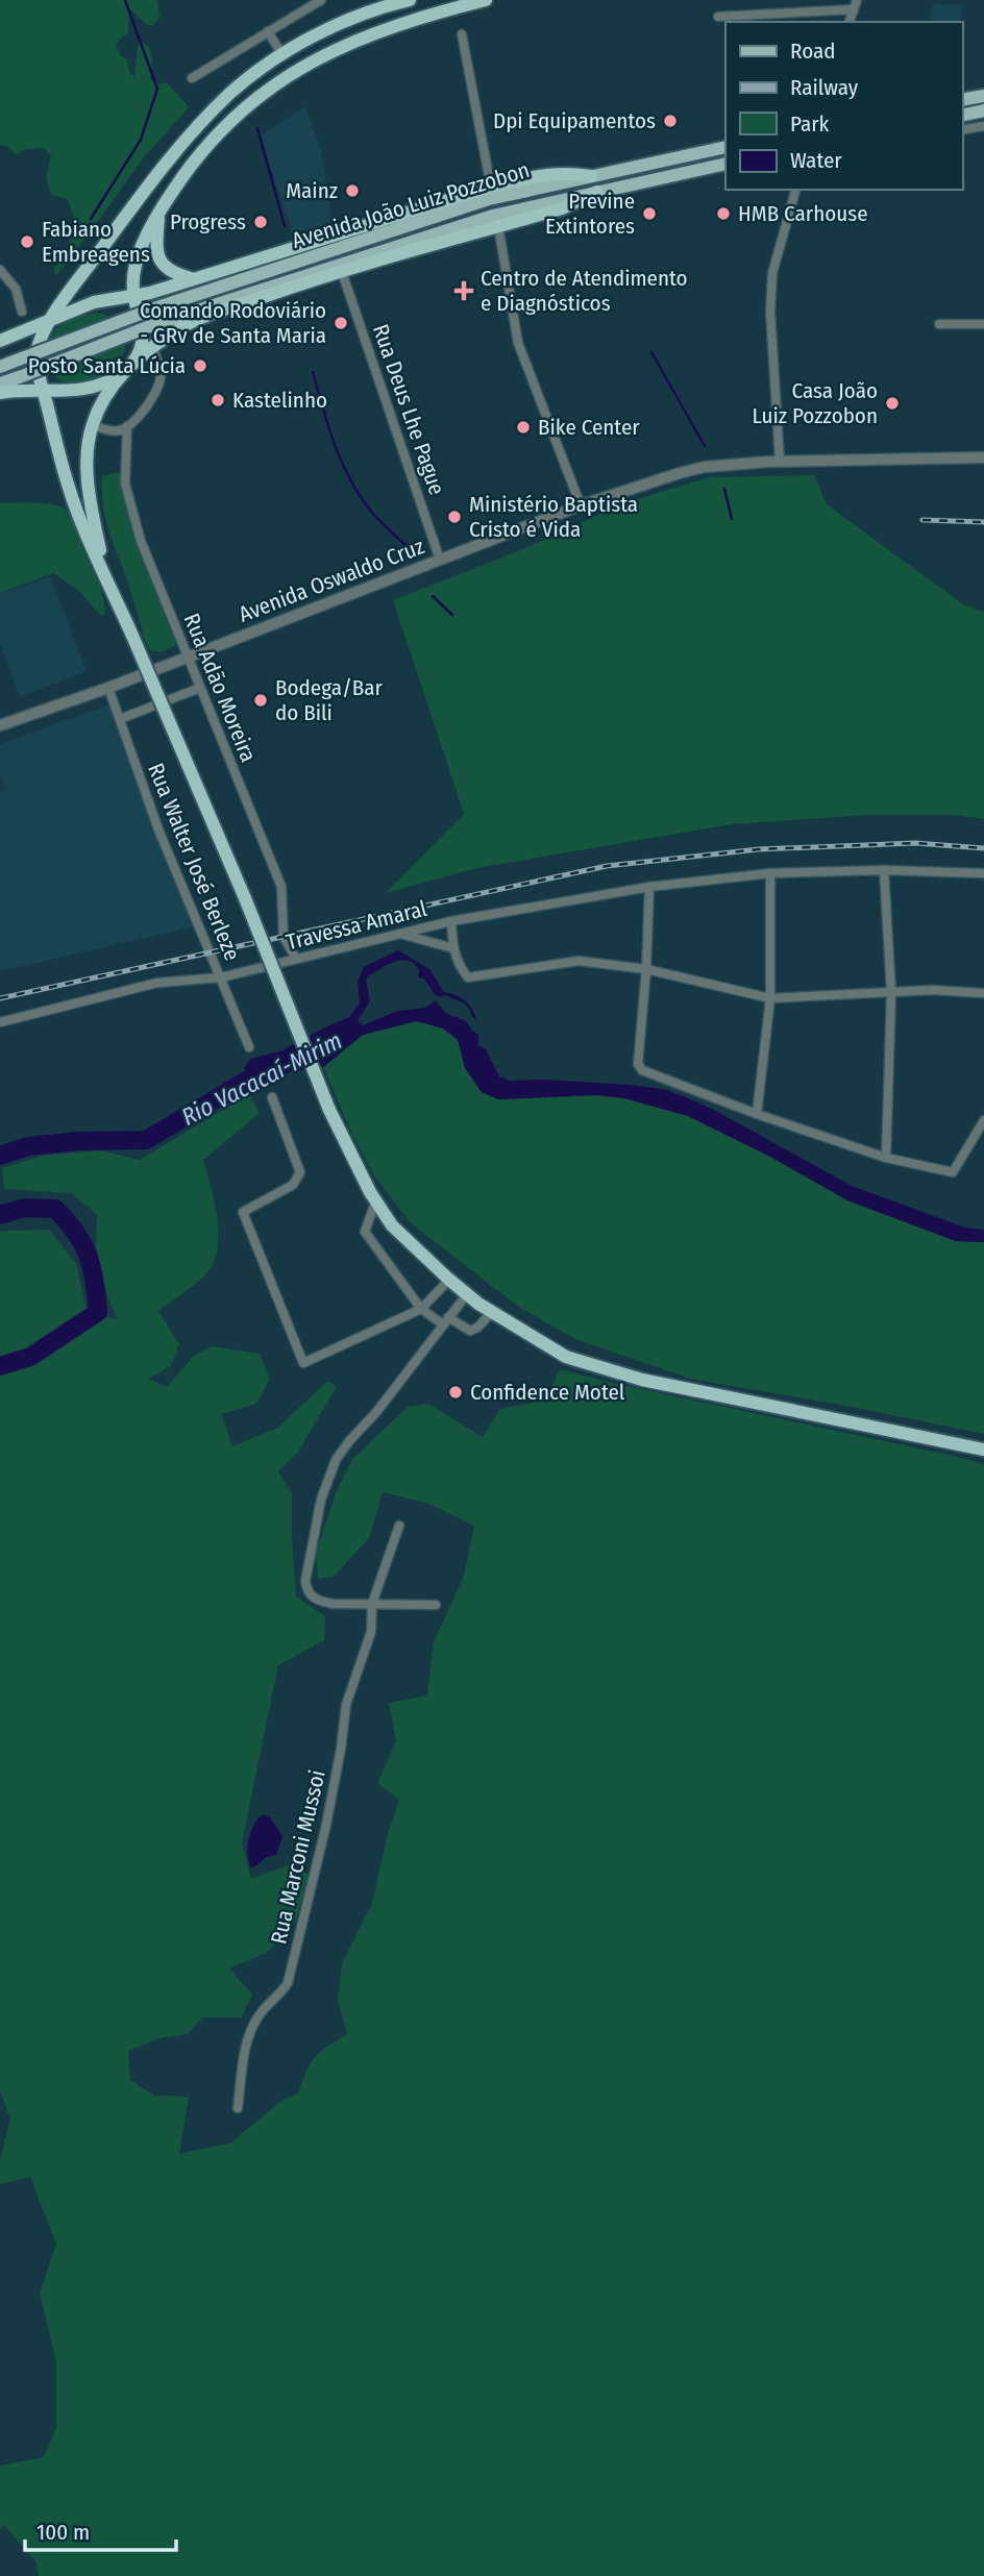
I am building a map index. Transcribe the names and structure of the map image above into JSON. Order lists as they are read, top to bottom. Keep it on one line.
{"streets":{"main road":["Avenida João Luiz Pozzobon"],"street":["Rua Deus Lhe Pague","Avenida Oswaldo Cruz","Rua Adão Moreira","Rua Walter José Berleze","Travessa Amaral","Rua Marconi Mussoi"]},"crossings":[["Rua Deus Lhe Pague","Avenida Oswaldo Cruz"],["Avenida Oswaldo Cruz","Rua Adão Moreira"],["Avenida Oswaldo Cruz","Rua Walter José Berleze"],["Rua Adão Moreira","Travessa Amaral"],["Rua Walter José Berleze","Travessa Amaral"]],"water":["Rio Vacacaí-Mirim"],"places":{"other":["Dpi Equipamentos","Mainz","Previne Extintores","HMB Carhouse","Progress","Fabiano Embreagens","Comando Rodoviário - GRv de Santa Maria","Posto Santa Lúcia","Kastelinho","Casa João Luiz Pozzobon","Bike Center","Ministério Baptista Cristo é Vida","Bodega/Bar do Bili","Confidence Motel"],"health":["Centro de Atendimento e Diagnósticos"]},"legend":["Road","Railway","Park","Water"],"scale_bar":"100 m"}
